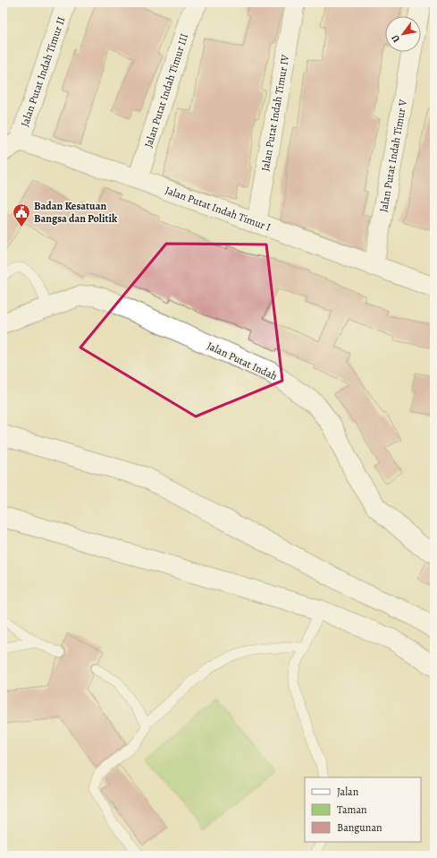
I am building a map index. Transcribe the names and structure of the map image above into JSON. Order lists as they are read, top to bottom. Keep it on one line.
{"streets":{"main road":["Jalan Putat Indah Timur II","Jalan Putat Indah Timur III","Jalan Putat Indah Timur IV","Jalan Putat Indah Timur V","Jalan Putat Indah Timur I","Jalan Putat Indah"]},"crossings":[["Jalan Putat Indah Timur II","Jalan Putat Indah Timur I"],["Jalan Putat Indah Timur III","Jalan Putat Indah Timur I"],["Jalan Putat Indah Timur IV","Jalan Putat Indah Timur I"],["Jalan Putat Indah Timur V","Jalan Putat Indah Timur I"]],"places":{"public building":["Badan Kesatuan Bangsa dan Politik"]},"legend":["Jalan","Taman","Bangunan"],"north":"bottom left"}
